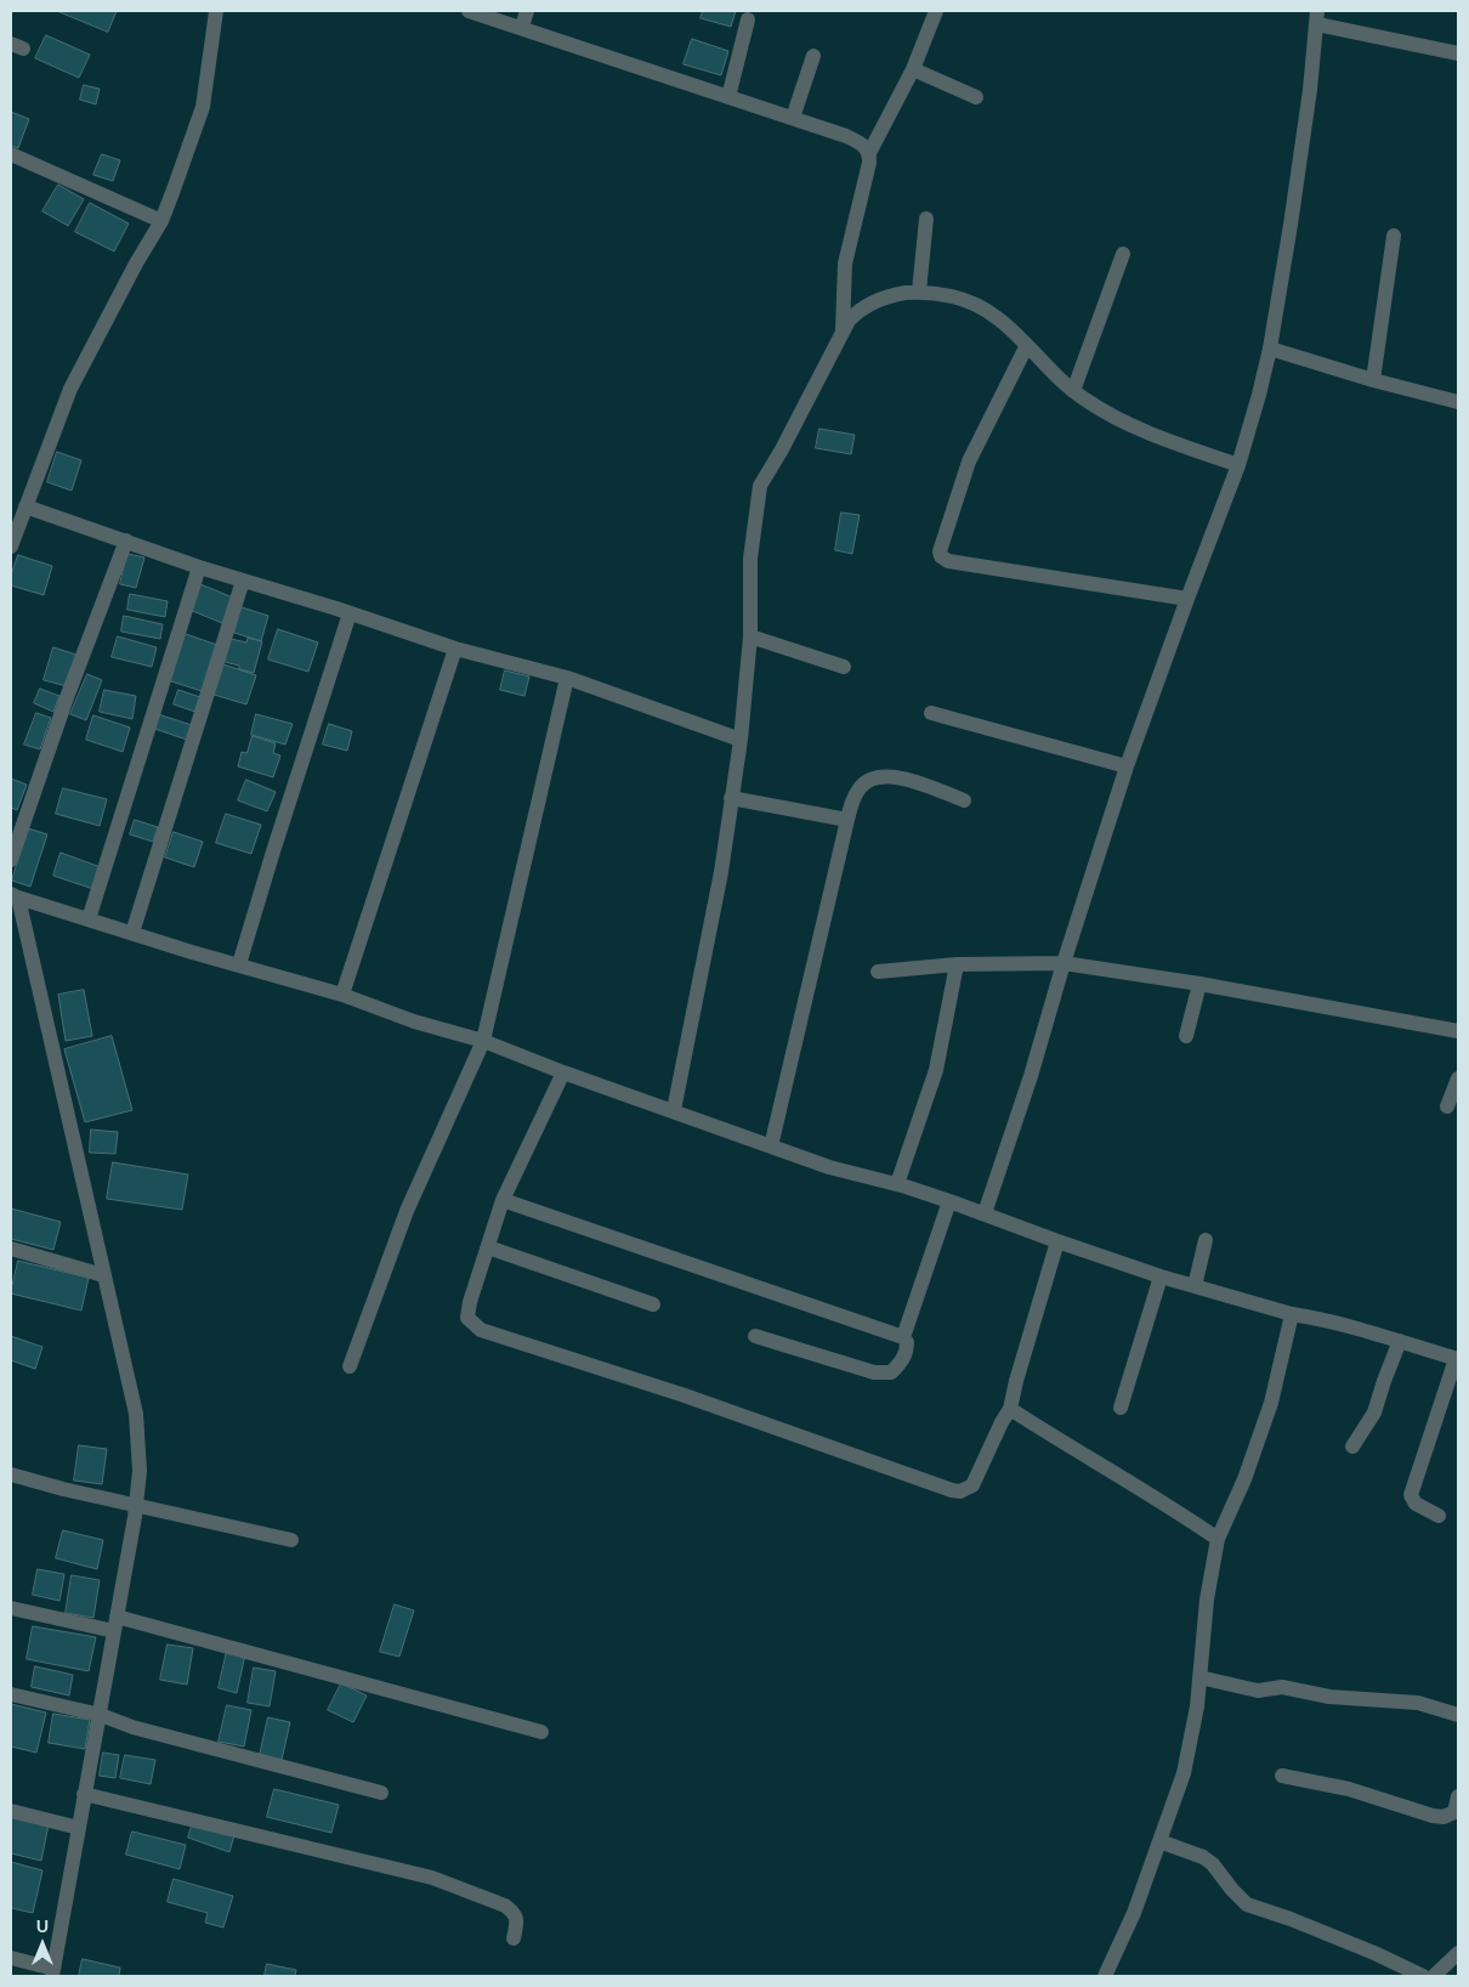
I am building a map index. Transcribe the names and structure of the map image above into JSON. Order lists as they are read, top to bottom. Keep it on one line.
{"north":"top"}
